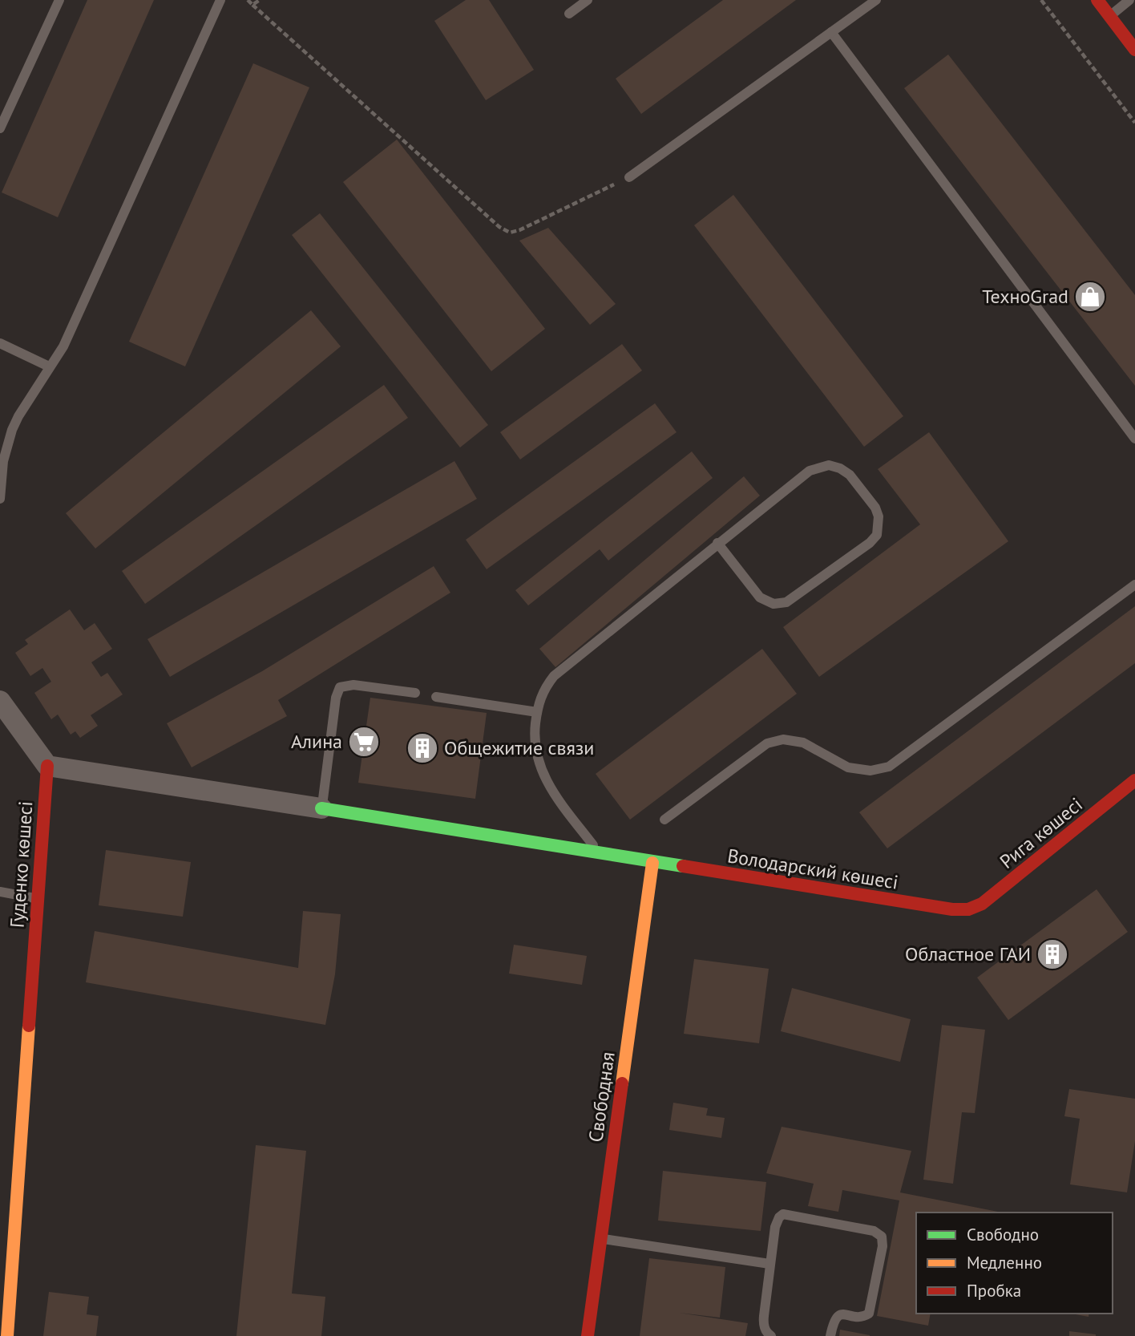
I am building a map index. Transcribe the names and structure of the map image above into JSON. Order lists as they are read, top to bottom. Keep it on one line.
{"streets":{"street":["Рига көшесі","Гуденко көшесі","Володарский көшесі","Свободная"]},"crossings":[["Рига көшесі","Володарский көшесі"],["Володарский көшесі","Свободная"]],"places":{"shop":["ТехноGrad"],"supermarket":["Алина"],"building":["Общежитие связи","Областное ГАИ"]},"legend":["Свободно","Медленно","Пробка"]}
